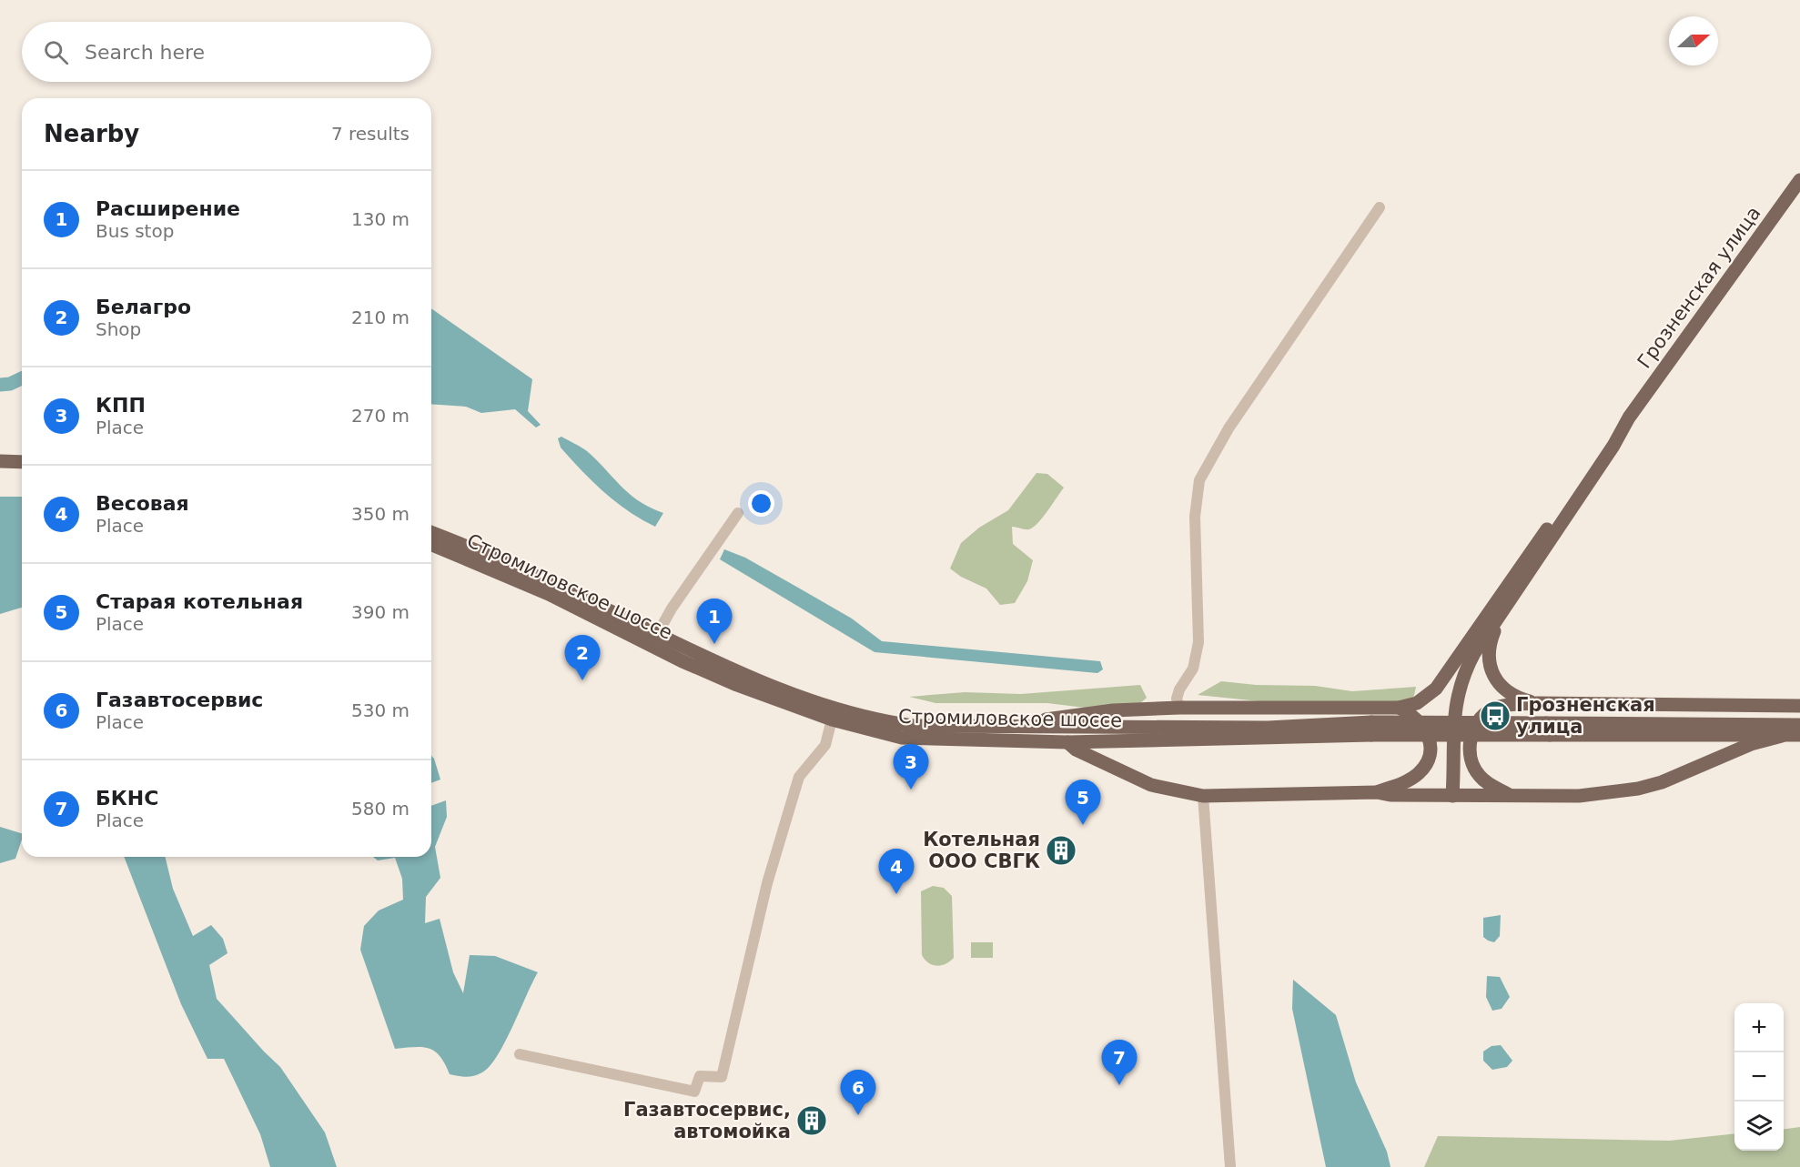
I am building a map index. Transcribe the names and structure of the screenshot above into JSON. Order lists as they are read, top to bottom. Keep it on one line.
{"streets":{"main road":["Грозненская улица","Стромиловское шоссе"]},"places":{"bus stop":["Грозненская улица"],"building":["Котельная ООО СВГК","Газавтосервис, автомойка"]},"north":"right","page":{"search":"Search here","heading":["Nearby","7 results"],"list":[{"mark":"1","name":"Расширение","note":"Bus stop","value":"130 m"},{"mark":"2","name":"Белагро","note":"Shop","value":"210 m"},{"mark":"3","name":"КПП","note":"Place","value":"270 m"},{"mark":"4","name":"Весовая","note":"Place","value":"350 m"},{"mark":"5","name":"Старая котельная","note":"Place","value":"390 m"},{"mark":"6","name":"Газавтосервис","note":"Place","value":"530 m"},{"mark":"7","name":"БКНС","note":"Place","value":"580 m"}],"pins":["1","2","3","5","4","7","6"],"map_buttons":["+","−"]}}
